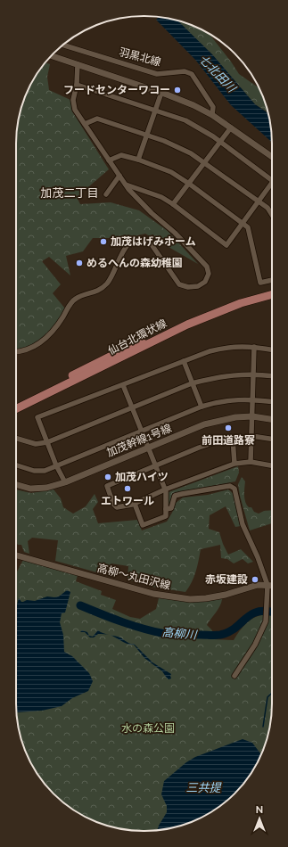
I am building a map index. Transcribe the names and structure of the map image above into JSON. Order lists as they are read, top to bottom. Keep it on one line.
{"streets":{"main road":["仙台北環状線"],"street":["羽黒北線","加茂幹線1号線","高柳～丸田沢線"]},"districts":["加茂二丁目"],"water":["七北田川","高柳川","三共提"],"parks":["水の森公園"],"places":["フードセンターワコー","加茂はげみホーム","めるへんの森幼稚園","前田道路寮","加茂ハイツ","エトワール","赤坂建設"],"north":"top"}
